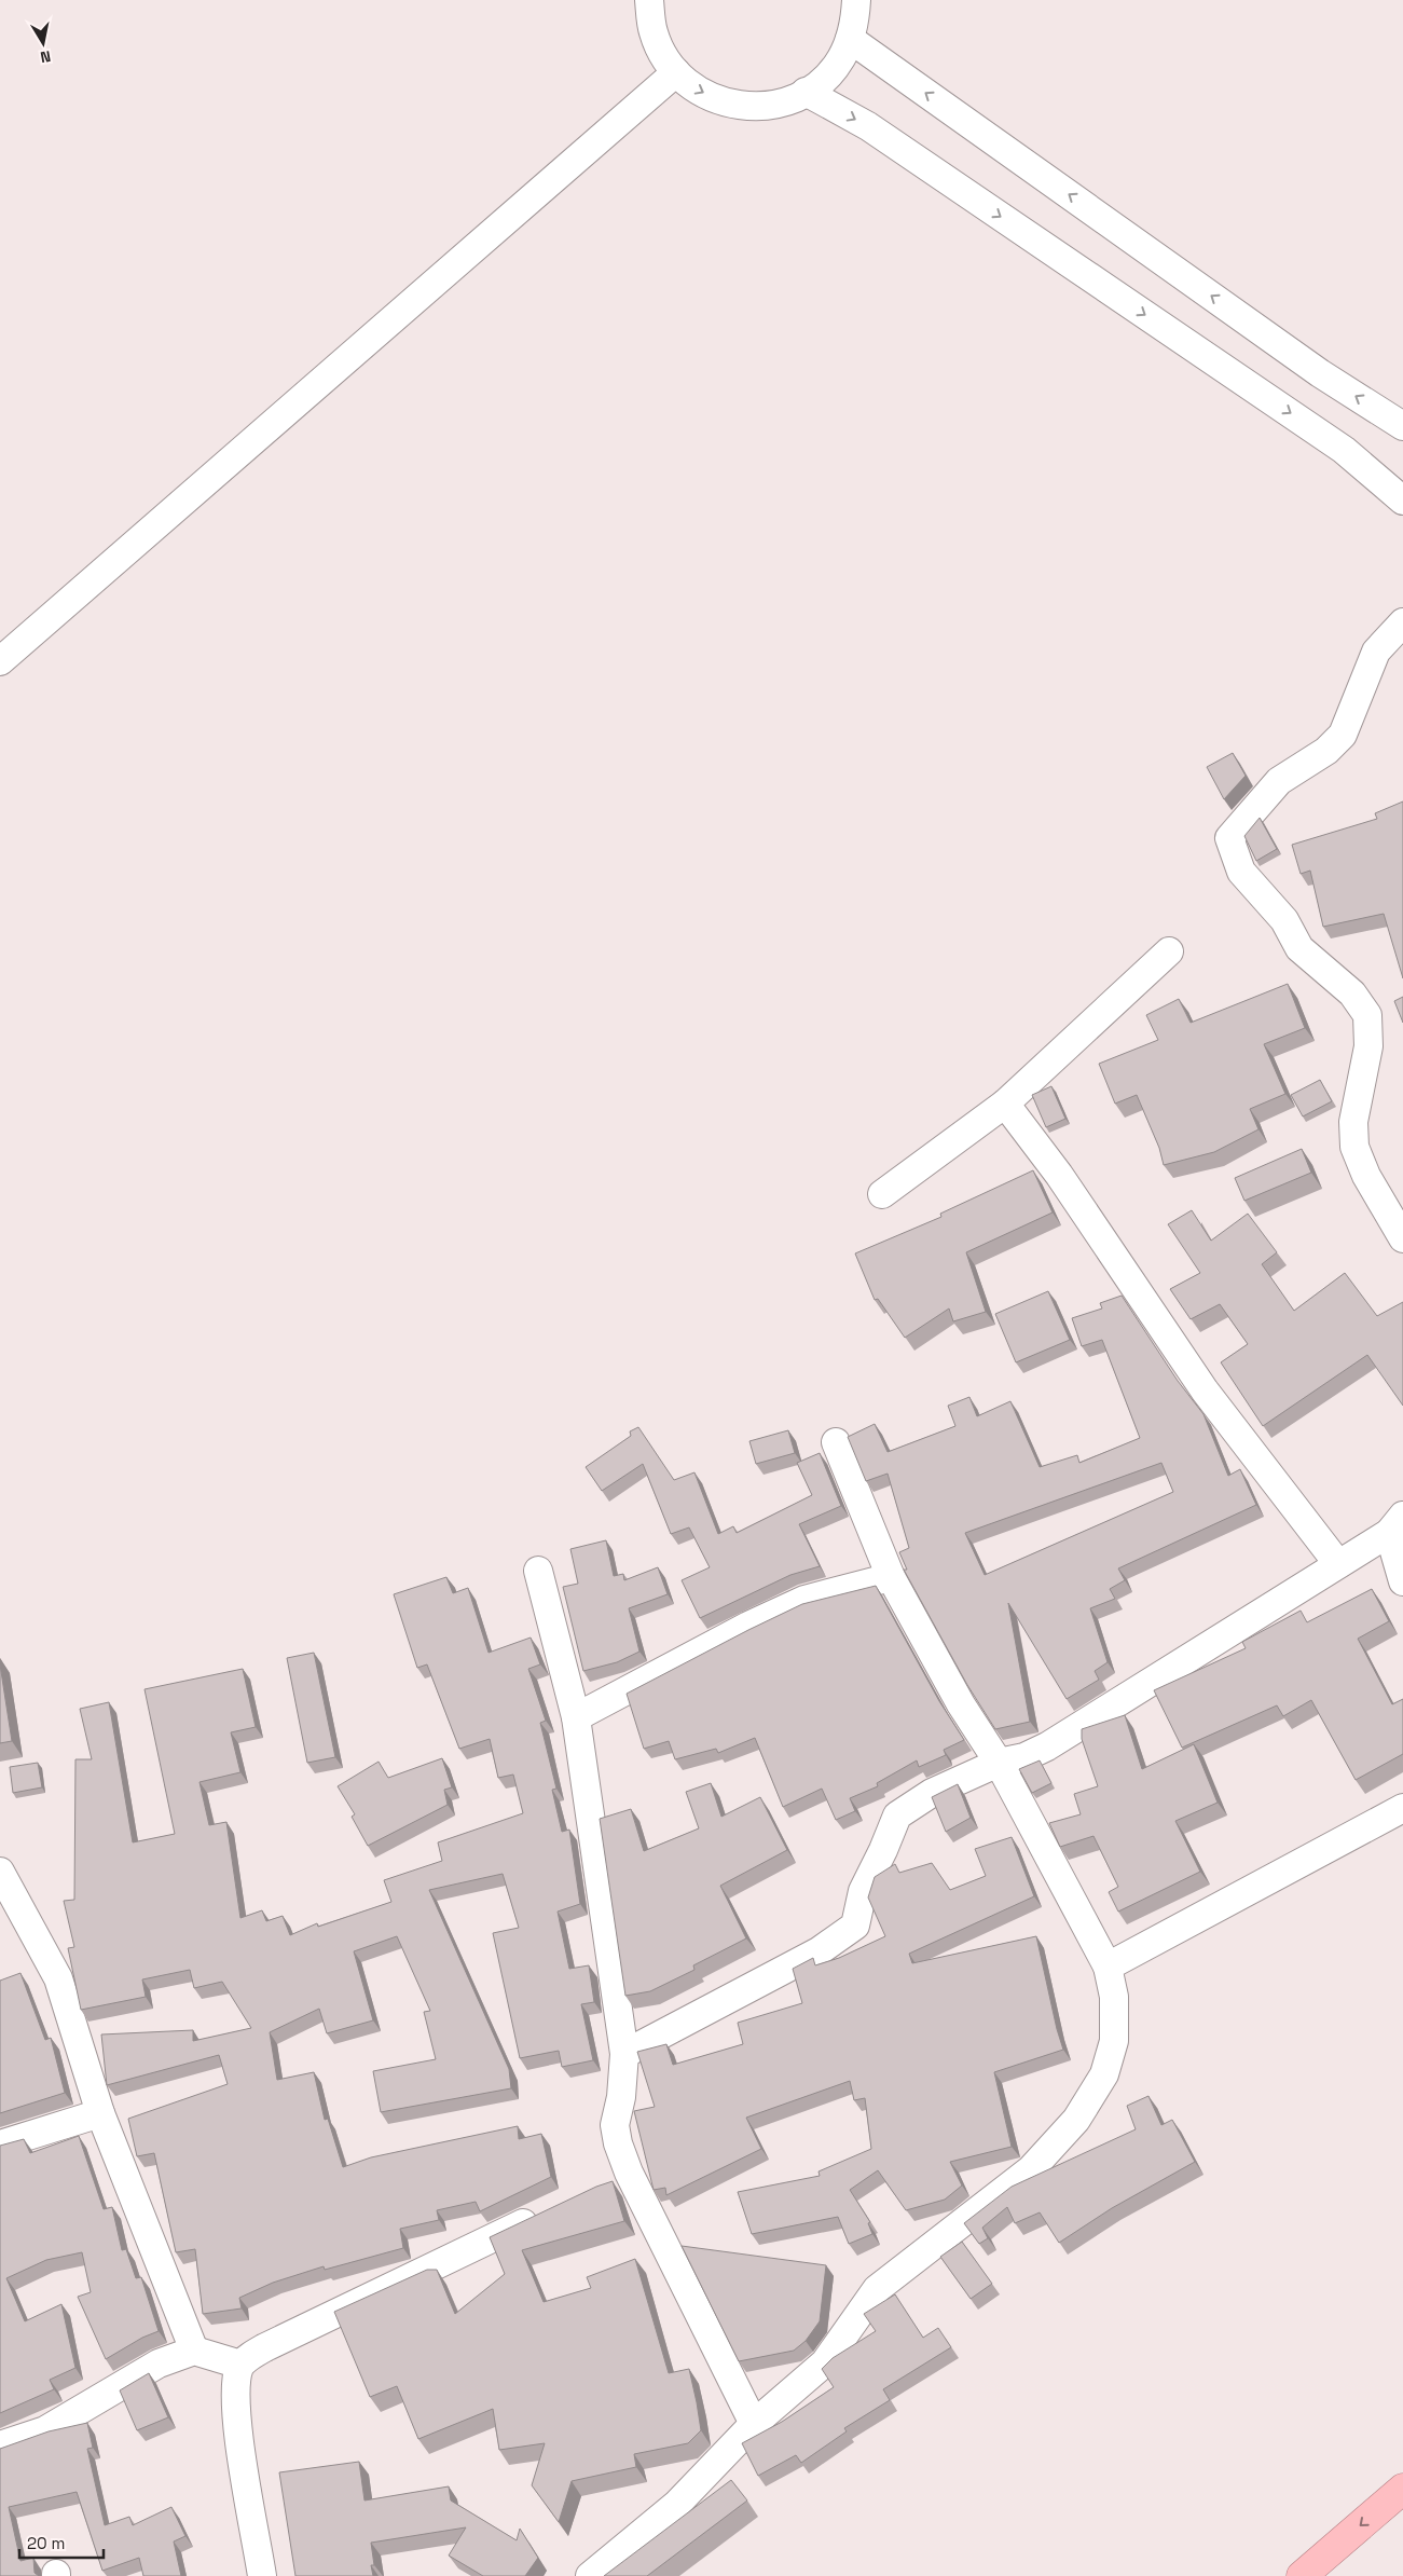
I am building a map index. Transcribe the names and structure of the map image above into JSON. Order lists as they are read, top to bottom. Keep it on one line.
{"scale_bar":"20 m","north":"bottom"}
